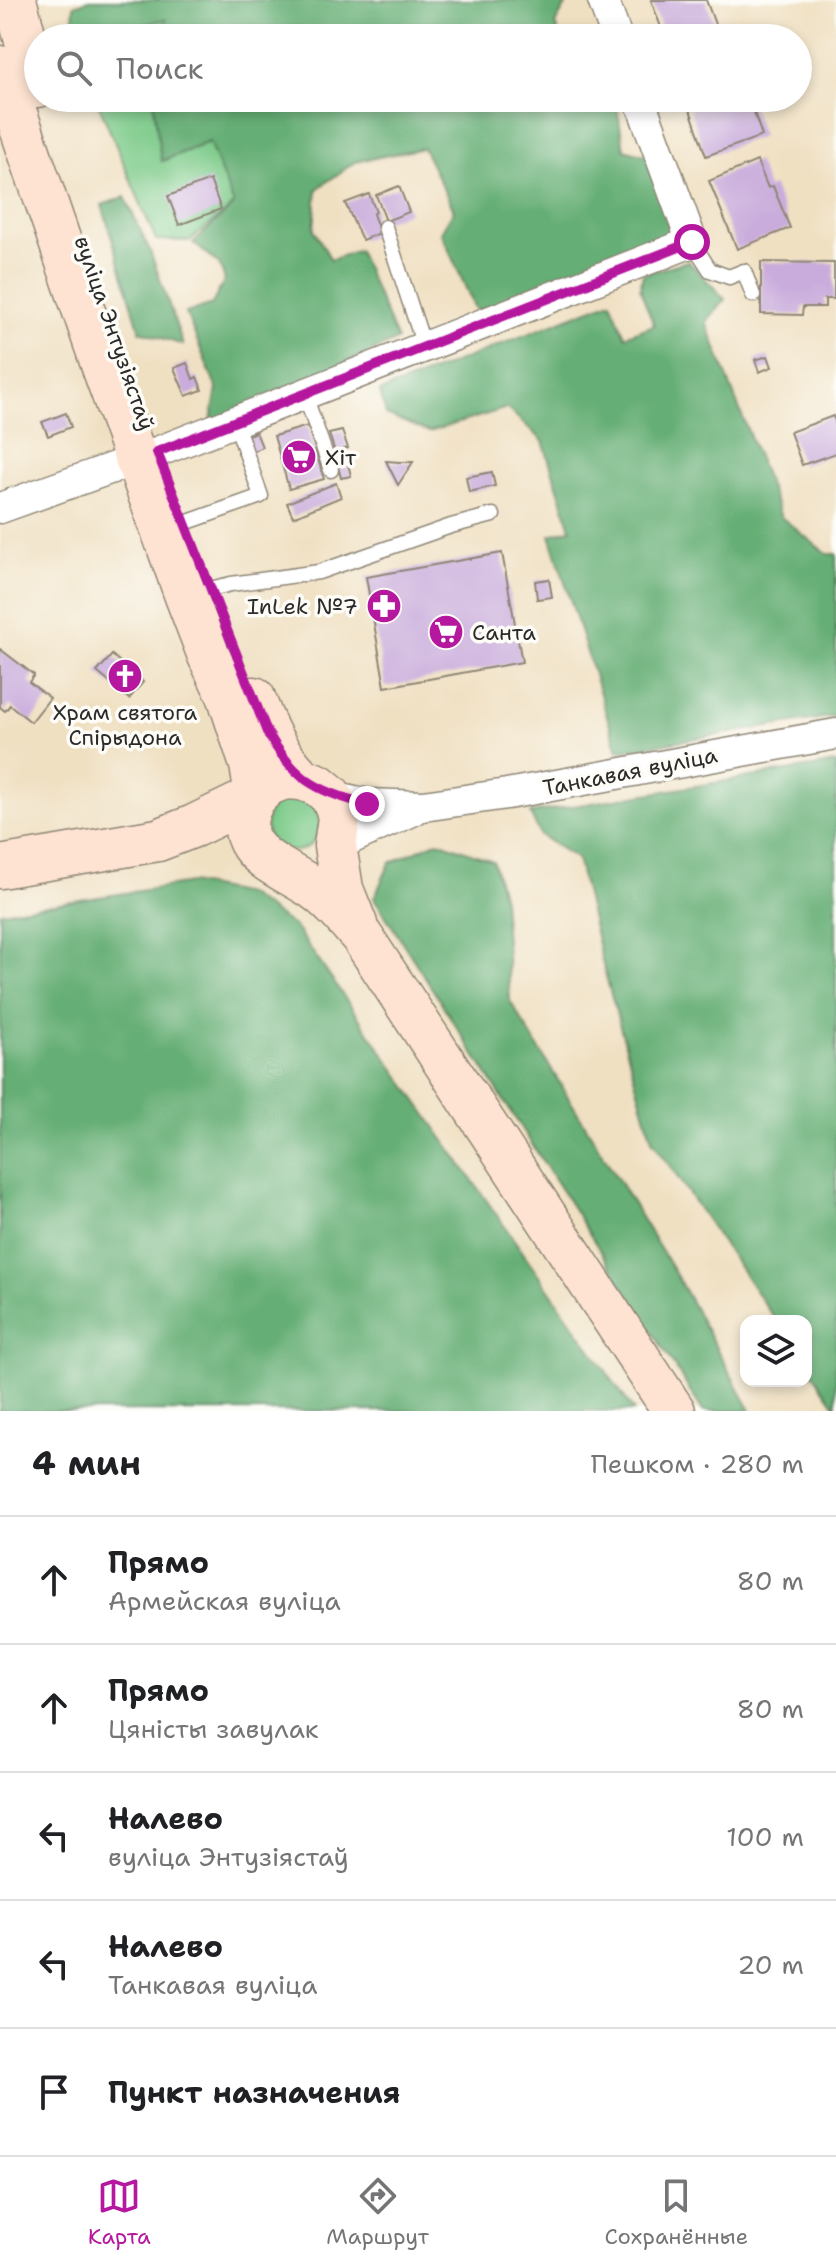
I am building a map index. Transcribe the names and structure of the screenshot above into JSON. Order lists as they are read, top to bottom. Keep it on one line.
{"streets":{"street":["вуліца Энтузіястаў","Танкавая вуліца"]},"crossings":[["вуліца Энтузіястаў","Танкавая вуліца"]],"places":{"supermarket":["Хіт","Санта"],"pharmacy":["InLek №7"],"church":["Храм святога Спірыдона"]},"page":{"search":"Поиск","heading":["4 мин","Пешком · 280 m"],"list":[["Прямо","Армейская вуліца","80 m"],["Прямо","Цяністы завулак","80 m"],["Налево","вуліца Энтузіястаў","100 m"],["Налево","Танкавая вуліца","20 m"],"Пункт назначения"],"nav":["Карта","Маршрут","Сохранённые"]}}
